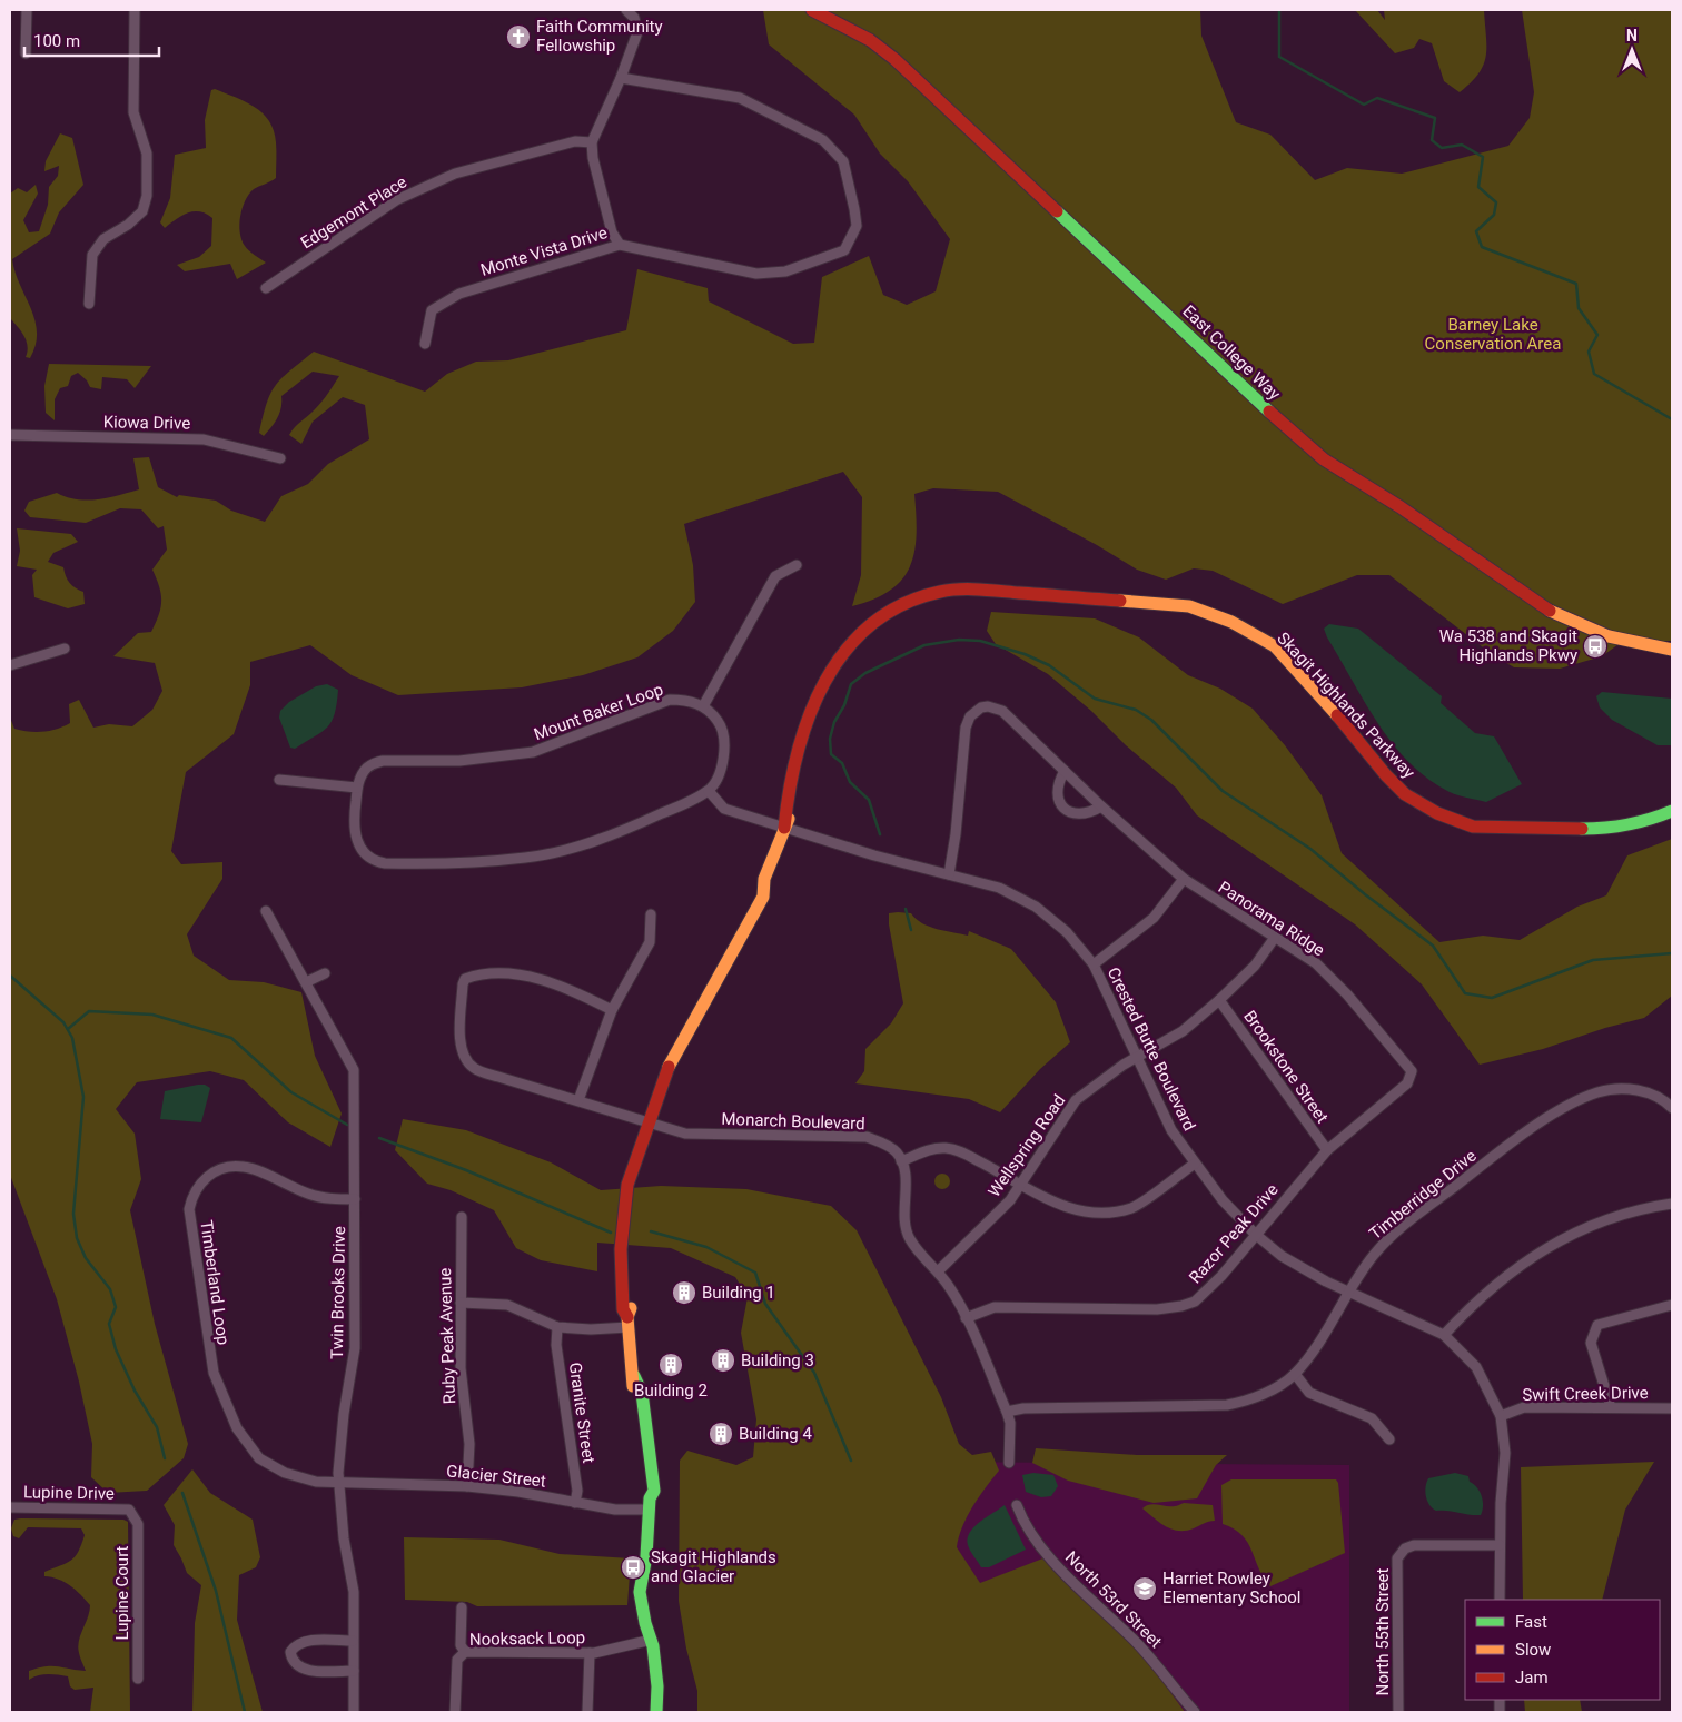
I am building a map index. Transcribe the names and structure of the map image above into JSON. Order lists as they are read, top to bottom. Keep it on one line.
{"streets":{"street":["Edgemont Place","Monte Vista Drive","East College Way","Kiowa Drive","Skagit Highlands Parkway","Mount Baker Loop","Panorama Ridge","Crested Butte Boulevard","Brookstone Street","Monarch Boulevard","Wellspring Road","Timberridge Drive","Razor Peak Drive","Timberland Loop","Twin Brooks Drive","Ruby Peak Avenue","Swift Creek Drive","Granite Street","Glacier Street","Lupine Drive","Lupine Court","North 53rd Street","North 55th Street","Nooksack Loop"]},"crossings":[["Edgemont Place","Monte Vista Drive"],["Skagit Highlands Parkway","Crested Butte Boulevard"],["Skagit Highlands Parkway","Monarch Boulevard"],["Skagit Highlands Parkway","Glacier Street"],["Skagit Highlands Parkway","Nooksack Loop"],["Panorama Ridge","Crested Butte Boulevard"],["Panorama Ridge","Wellspring Road"],["Panorama Ridge","Razor Peak Drive"],["Crested Butte Boulevard","Wellspring Road"],["Crested Butte Boulevard","Timberridge Drive"],["Crested Butte Boulevard","Razor Peak Drive"],["Crested Butte Boulevard","Swift Creek Drive"],["Crested Butte Boulevard","North 55th Street"],["Brookstone Street","Wellspring Road"],["Brookstone Street","Razor Peak Drive"],["Timberland Loop","Twin Brooks Drive"],["Timberland Loop","Glacier Street"],["Twin Brooks Drive","Glacier Street"],["Ruby Peak Avenue","Glacier Street"],["Granite Street","Glacier Street"],["Lupine Drive","Lupine Court"]],"parks":["Barney Lake Conservation Area"],"places":{"church":["Faith Community Fellowship"],"bus stop":["Wa 538 and Skagit Highlands Pkwy","Skagit Highlands and Glacier"],"building":["Building 1","Building 3","Building 2","Building 4"],"school or university":["Harriet Rowley Elementary School"]},"legend":["Fast","Slow","Jam"],"scale_bar":"100 m","north":"top"}
